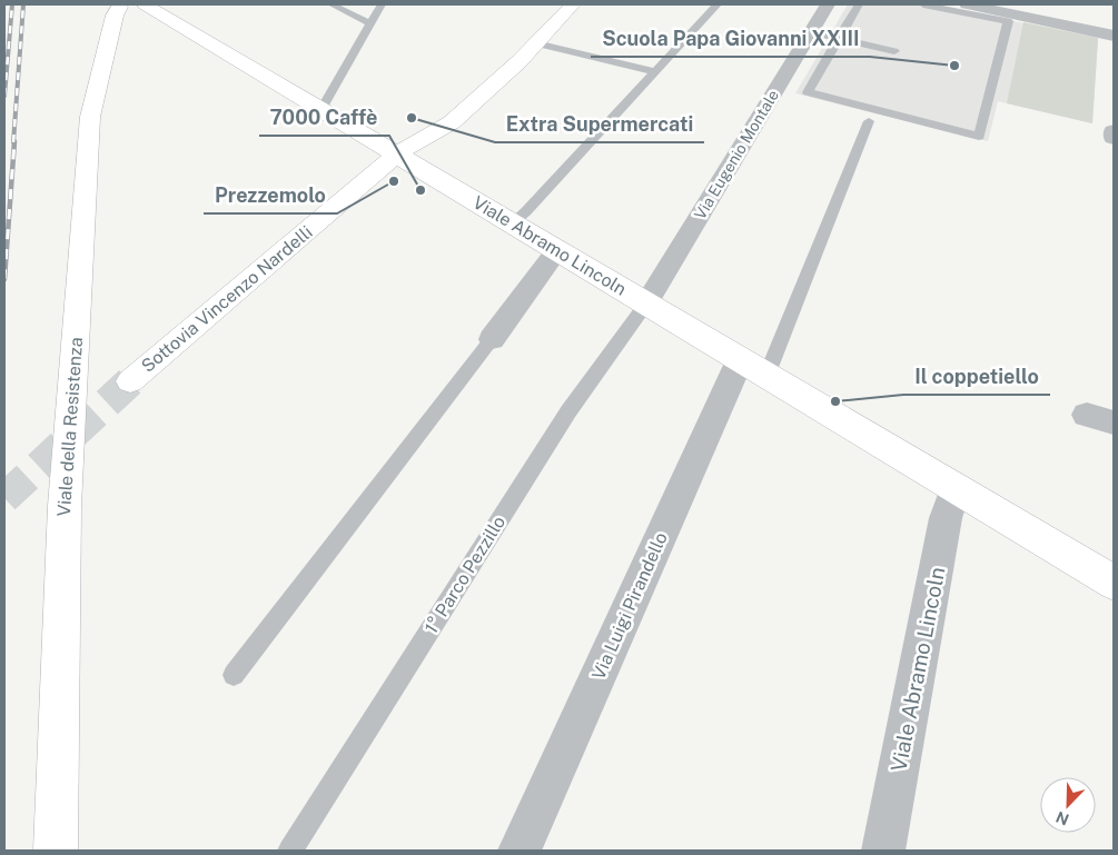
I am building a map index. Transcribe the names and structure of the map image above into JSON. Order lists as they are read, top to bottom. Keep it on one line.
{"streets":{"street":["Via Eugenio Montale","Viale Abramo Lincoln","Sottovia Vincenzo Nardelli","Viale della Resistenza","Via Luigi Pirandello"],"lane":["1° Parco Pezzillo"]},"crossings":[["Via Eugenio Montale","Viale Abramo Lincoln"],["Via Eugenio Montale","1° Parco Pezzillo"],["Viale Abramo Lincoln","Sottovia Vincenzo Nardelli"],["Viale Abramo Lincoln","Viale della Resistenza"],["Viale Abramo Lincoln","1° Parco Pezzillo"],["Viale Abramo Lincoln","Via Luigi Pirandello"]],"places":["Scuola Papa Giovanni XXIII","Extra Supermercati","Prezzemolo","7000 Caffè","Il coppetiello"],"north":"bottom left"}
